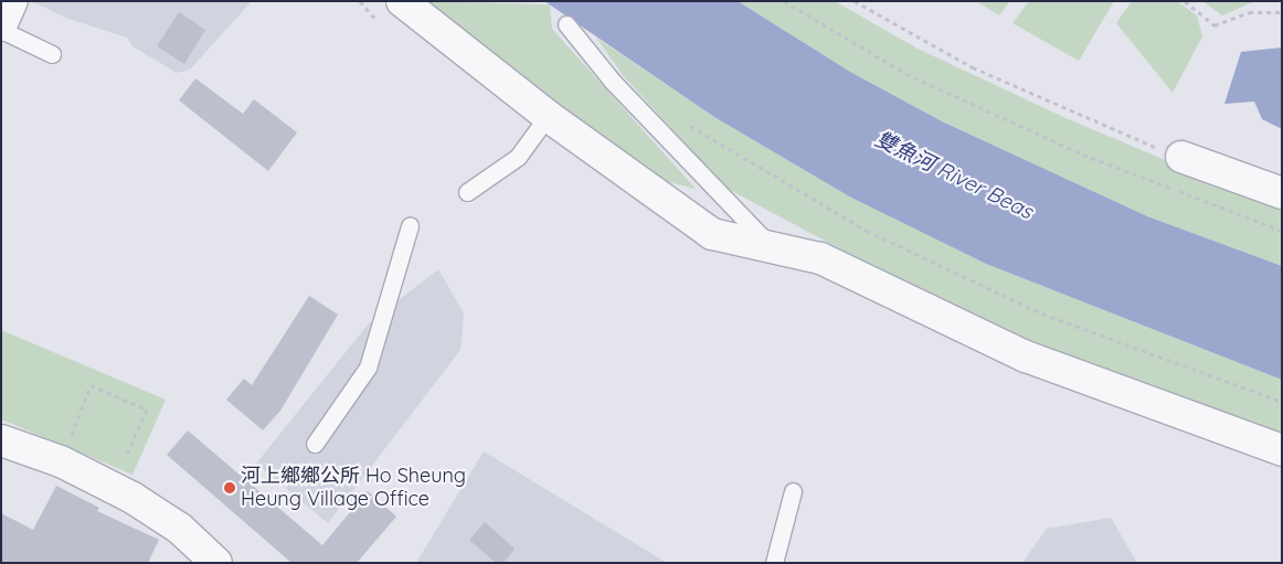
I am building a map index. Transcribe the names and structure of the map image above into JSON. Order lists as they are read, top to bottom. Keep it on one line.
{"water":["雙魚河 River Beas"],"places":["河上鄉鄉公所 Ho Sheung Heung Village Office"]}
